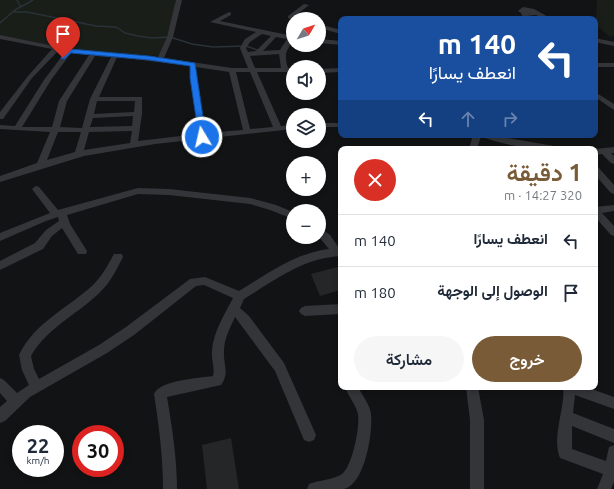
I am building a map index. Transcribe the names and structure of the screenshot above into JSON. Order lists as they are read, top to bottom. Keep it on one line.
{"north":"top right","page":{"map_buttons":["+","−"],"turn":["140 m","انعطف يسارًا"],"heading":["1 دقيقة","320 m · 14:27"],"list":[{"name":"انعطف يسارًا","value":"140 m"},{"name":"الوصول إلى الوجهة","value":"180 m"}],"buttons":["خروج","مشاركة"],"speed":"22 km/h","limit":"30"}}
